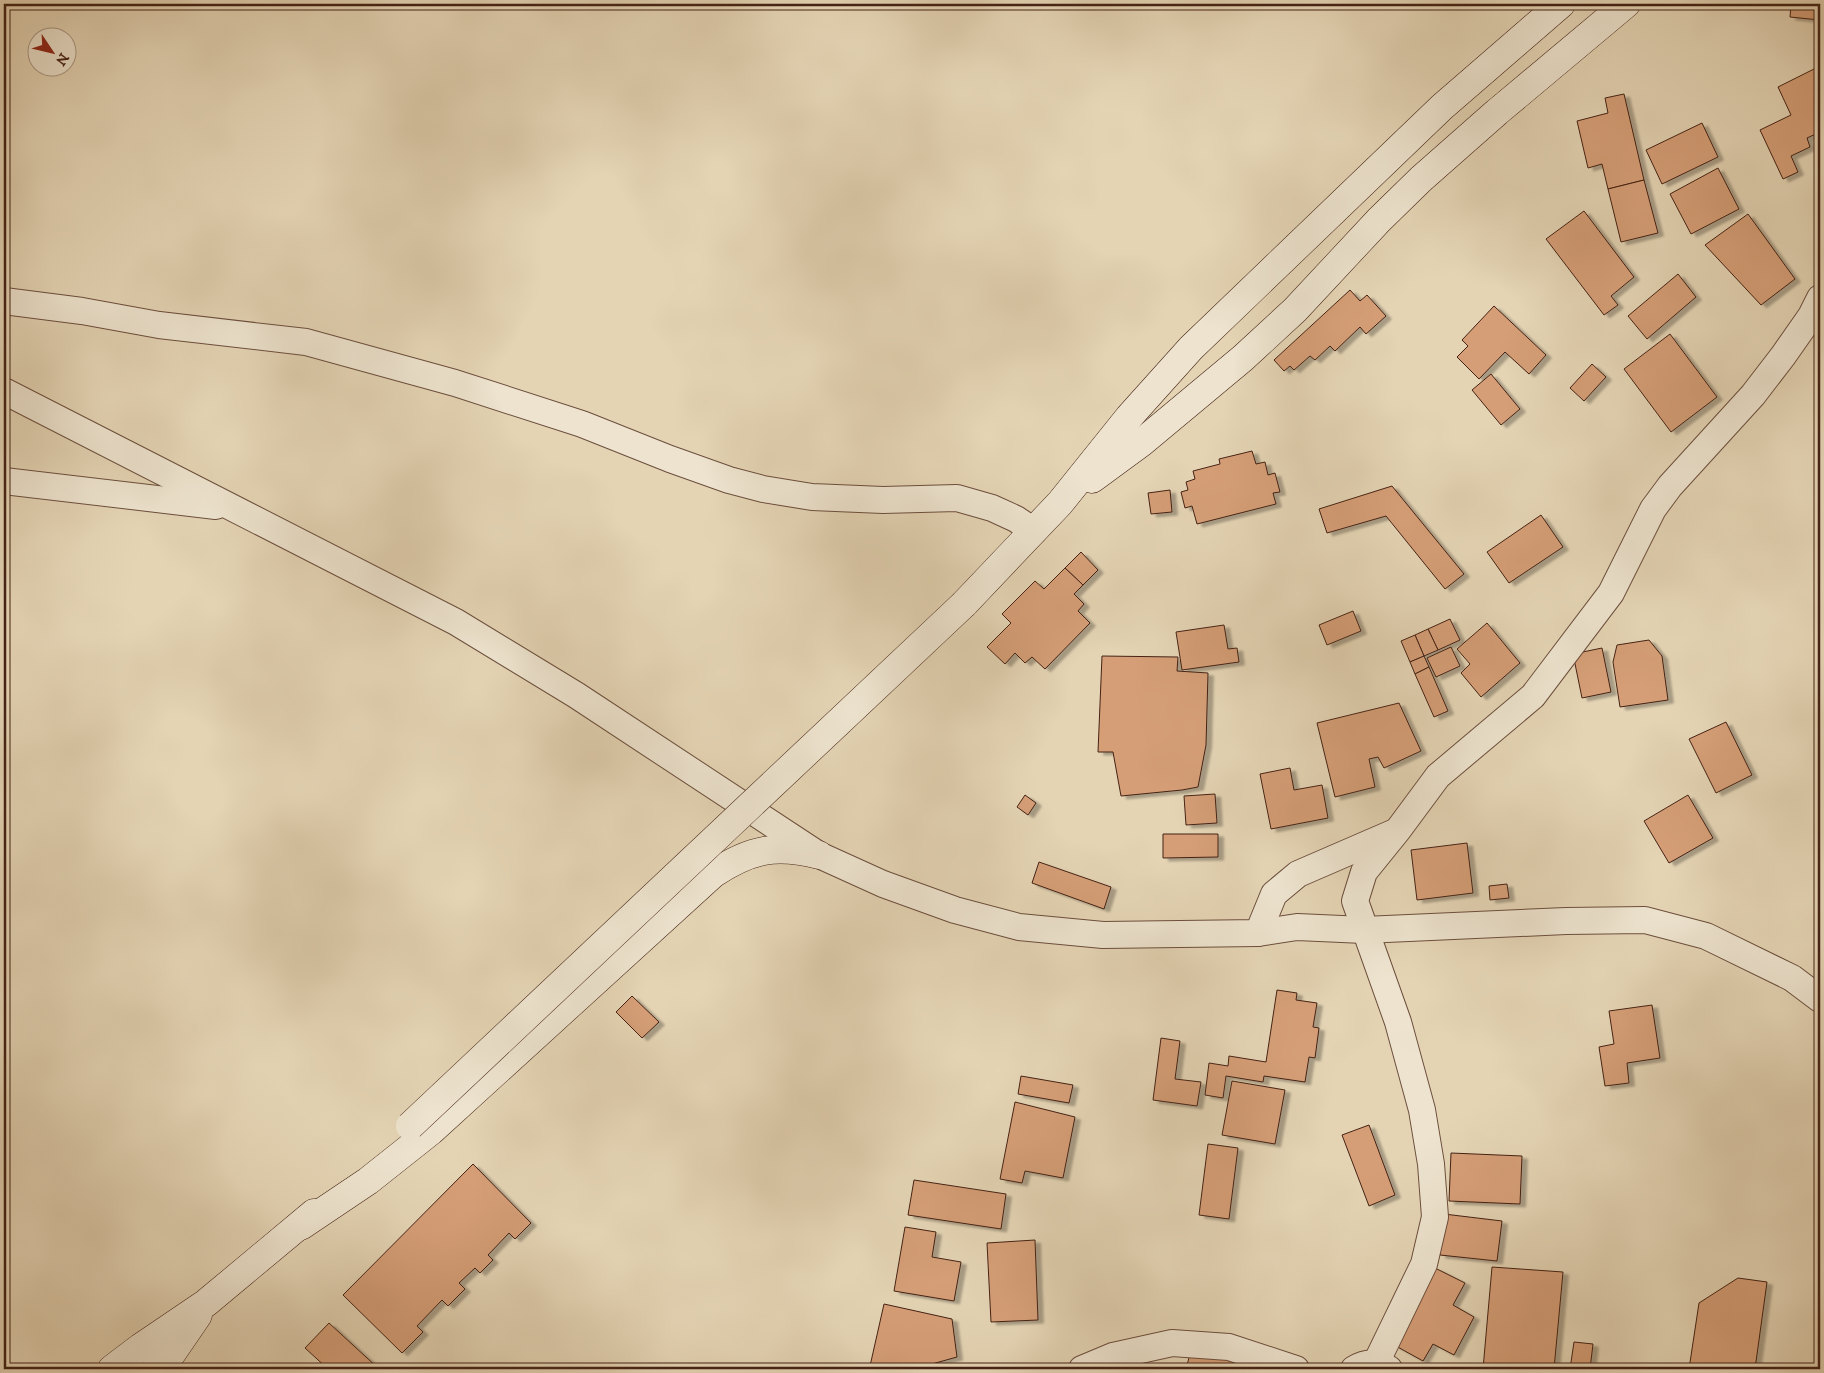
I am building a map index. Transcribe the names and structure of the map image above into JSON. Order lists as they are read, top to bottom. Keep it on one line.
{"north":"bottom right"}
